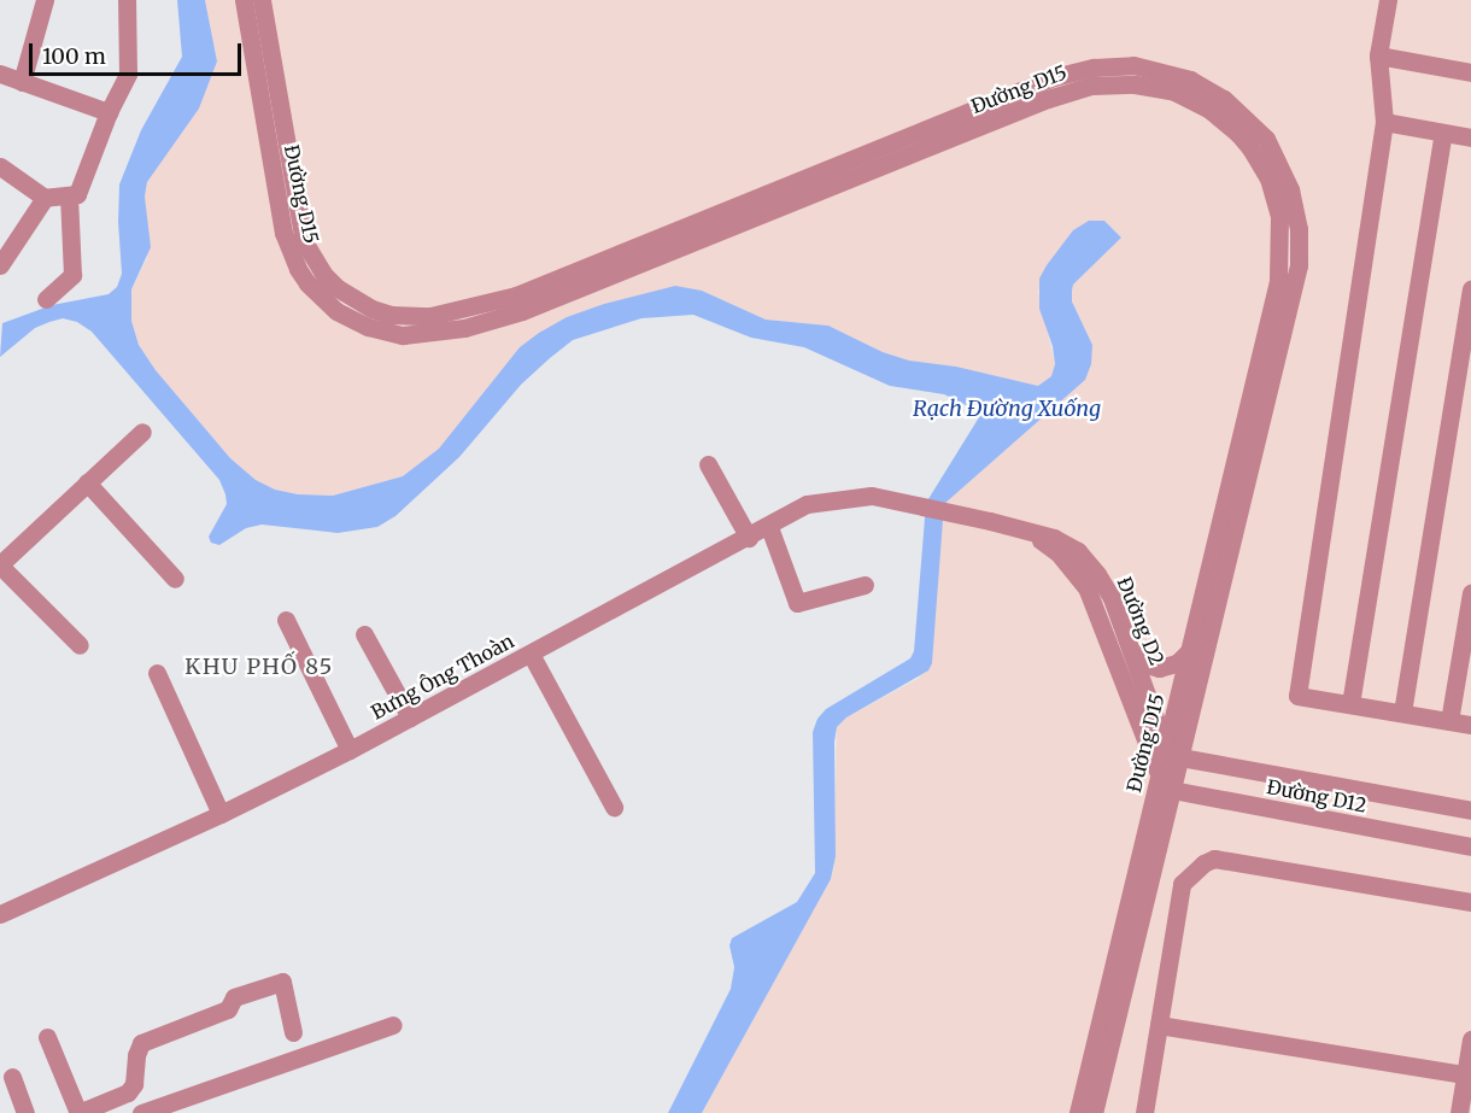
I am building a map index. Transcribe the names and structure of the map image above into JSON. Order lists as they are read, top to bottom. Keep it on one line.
{"streets":{"street":["Đường D15","Đường D2","Bưng Ông Thoàn","Đường D12"]},"crossings":[["Đường D15","Đường D2"],["Đường D15","Đường D12"],["Đường D2","Bưng Ông Thoàn"],["Đường D2","Đường D12"]],"districts":["KHU PHỐ 85"],"water":["Rạch Đường Xuống"],"scale_bar":"100 m"}
